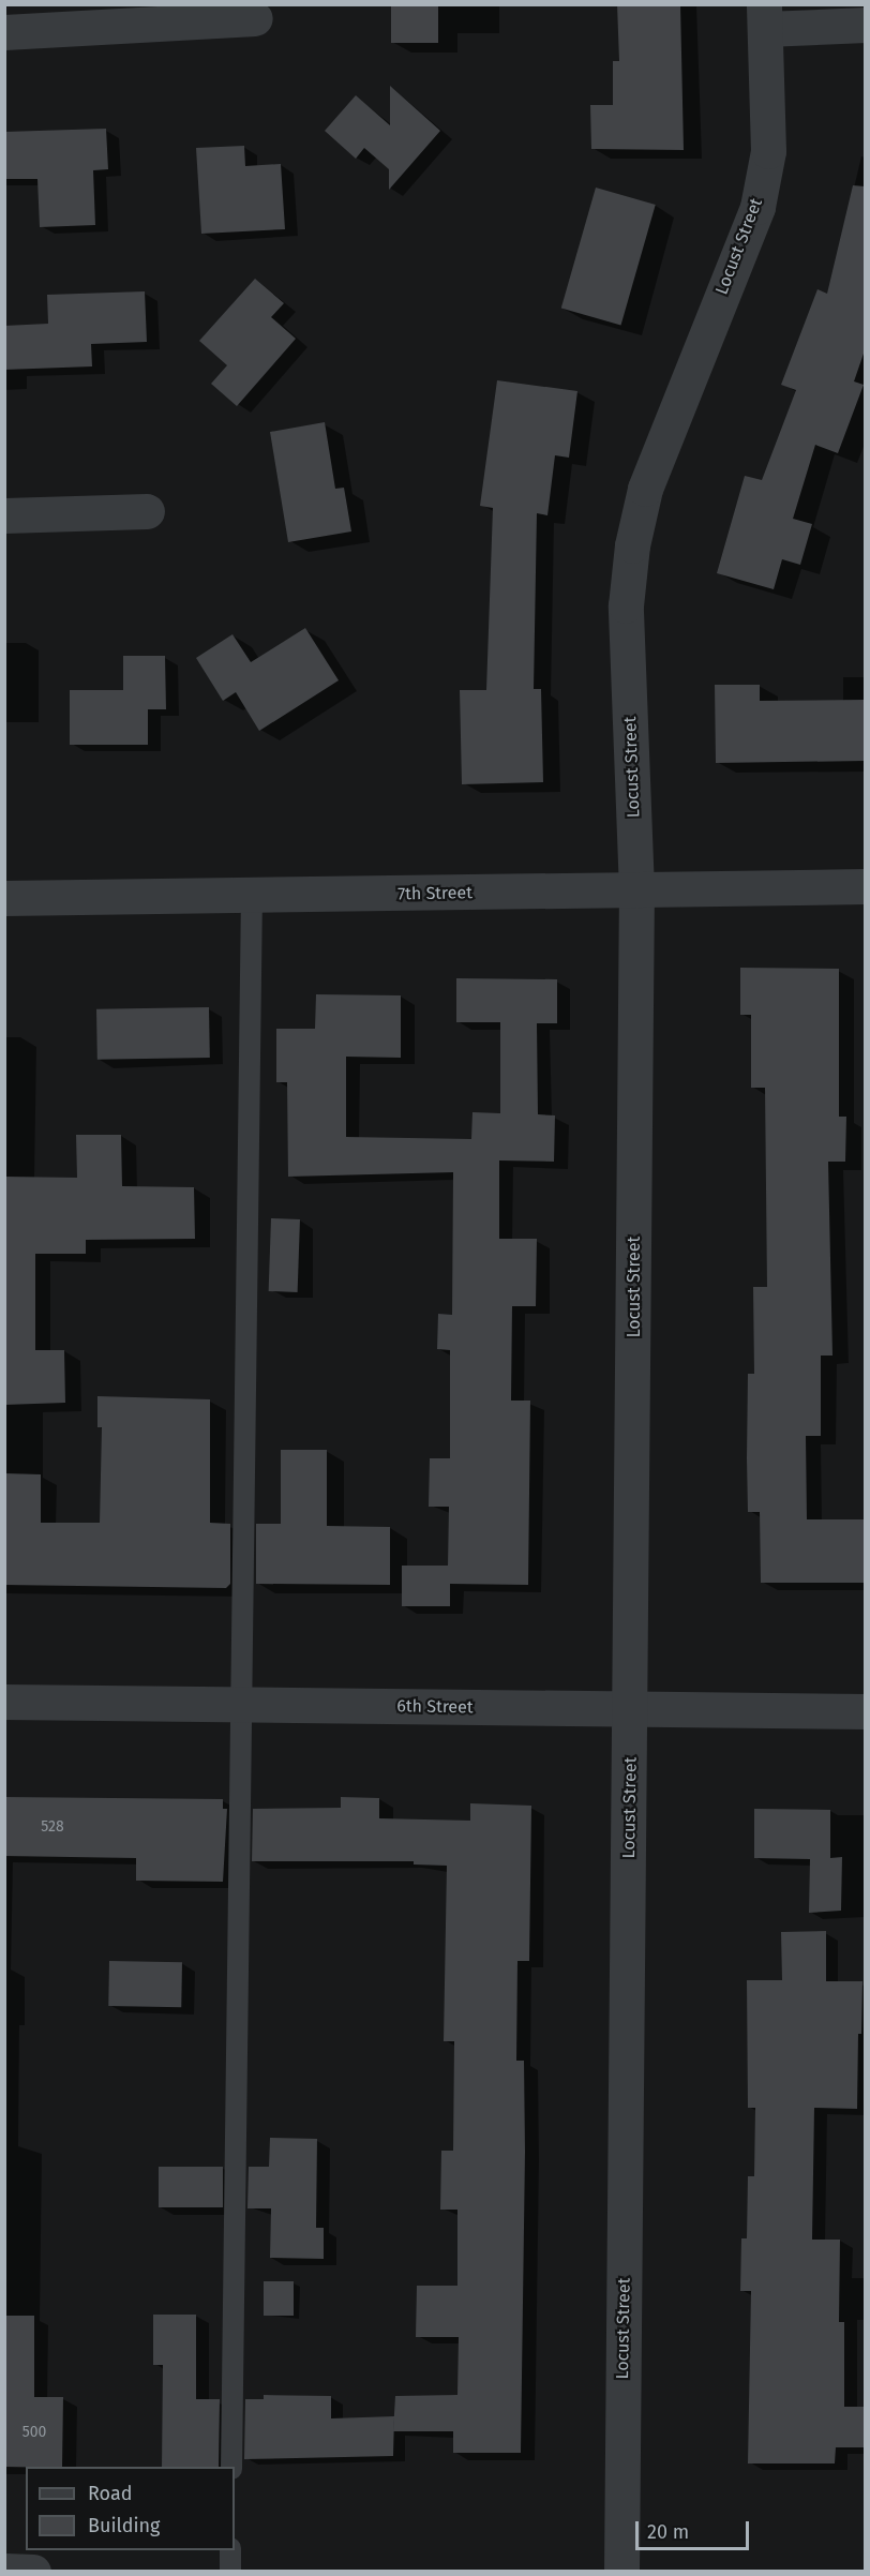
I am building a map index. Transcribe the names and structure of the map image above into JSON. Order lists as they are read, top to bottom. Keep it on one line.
{"streets":{"street":["Locust Street","7th Street","6th Street"]},"crossings":[["Locust Street","7th Street"],["Locust Street","6th Street"]],"house_numbers":["528","500"],"legend":["Road","Building"],"scale_bar":"20 m"}
